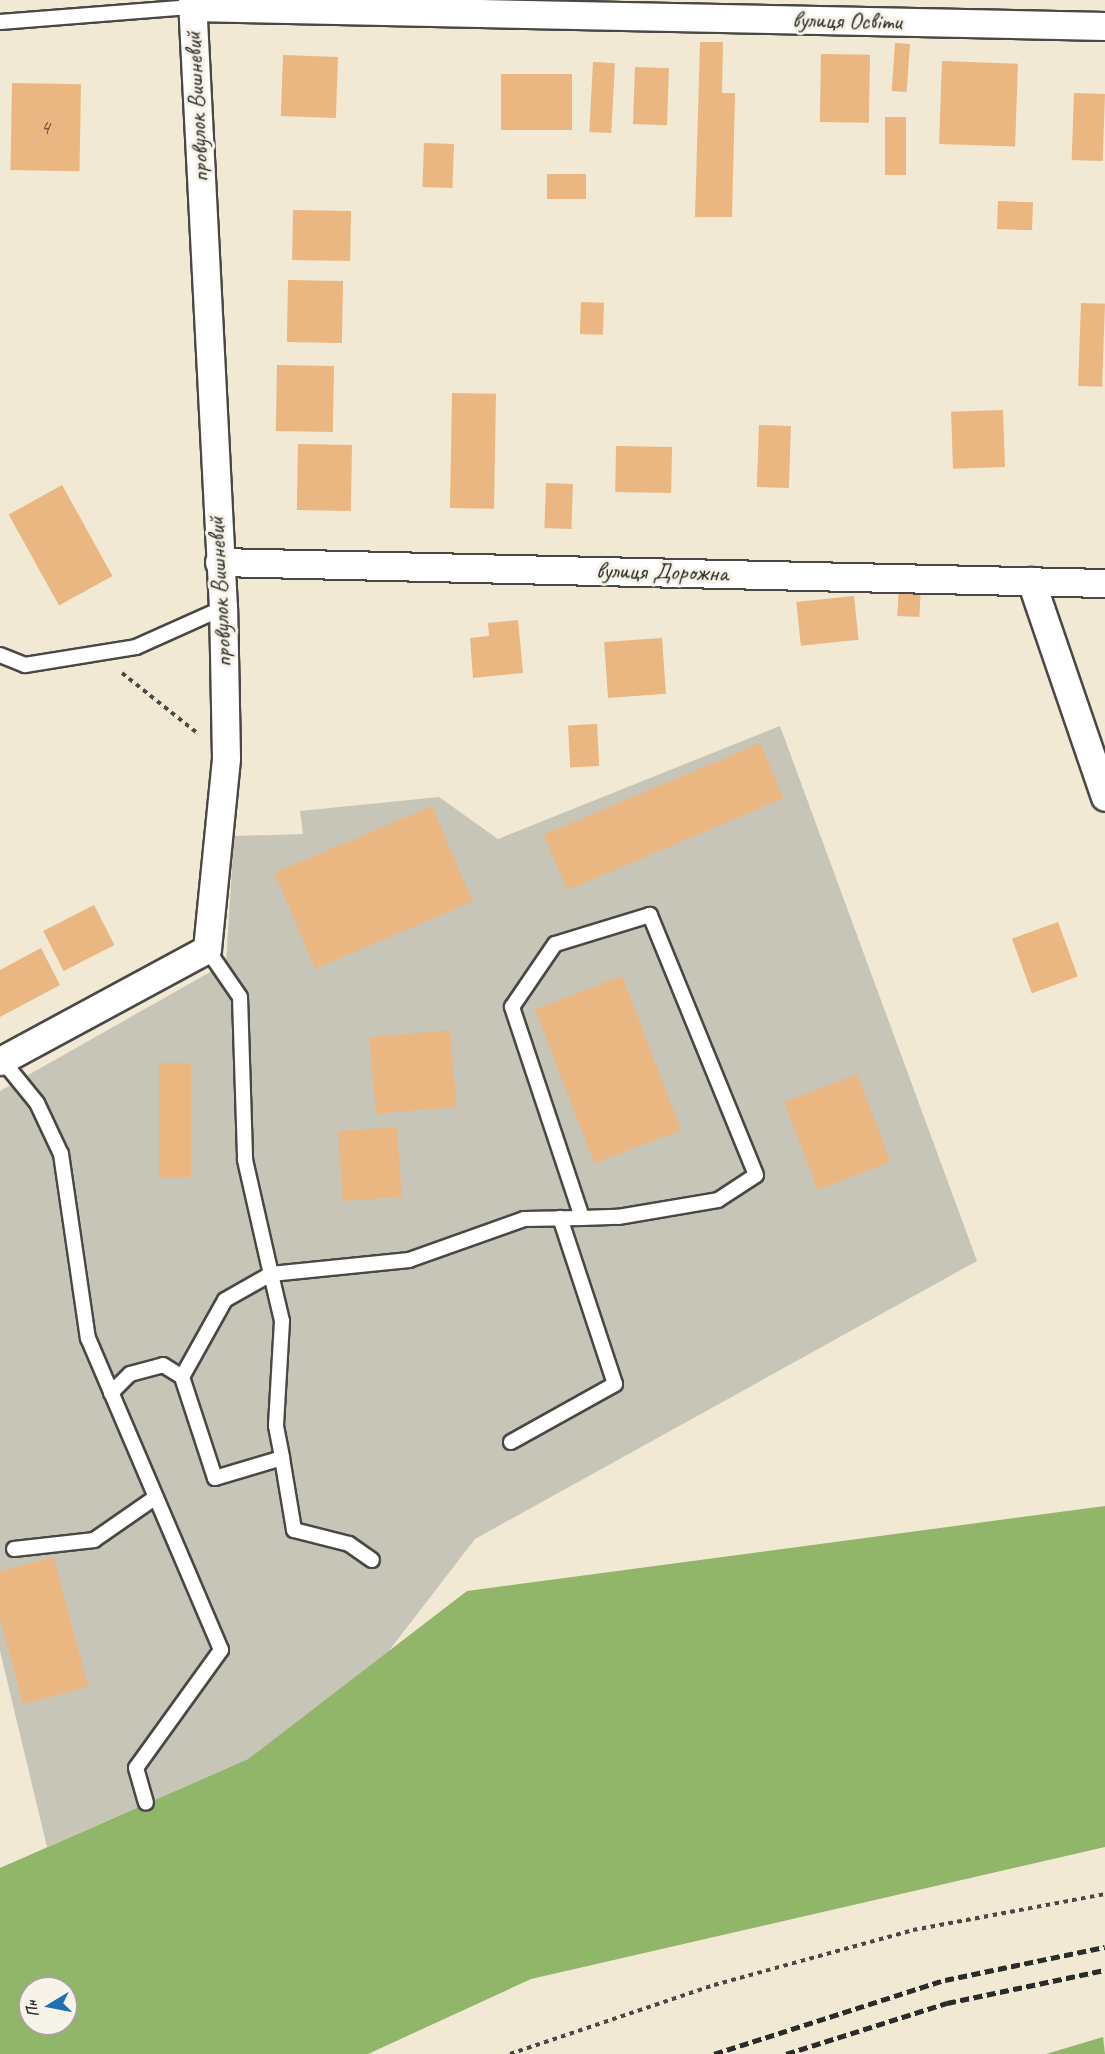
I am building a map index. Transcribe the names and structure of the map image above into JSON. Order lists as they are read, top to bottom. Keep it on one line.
{"streets":{"street":["вулиця Освіти","провулок Вишневий","вулиця Дорожна"]},"crossings":[["вулиця Освіти","провулок Вишневий"],["провулок Вишневий","вулиця Дорожна"]],"house_numbers":["4"],"north":"left"}
